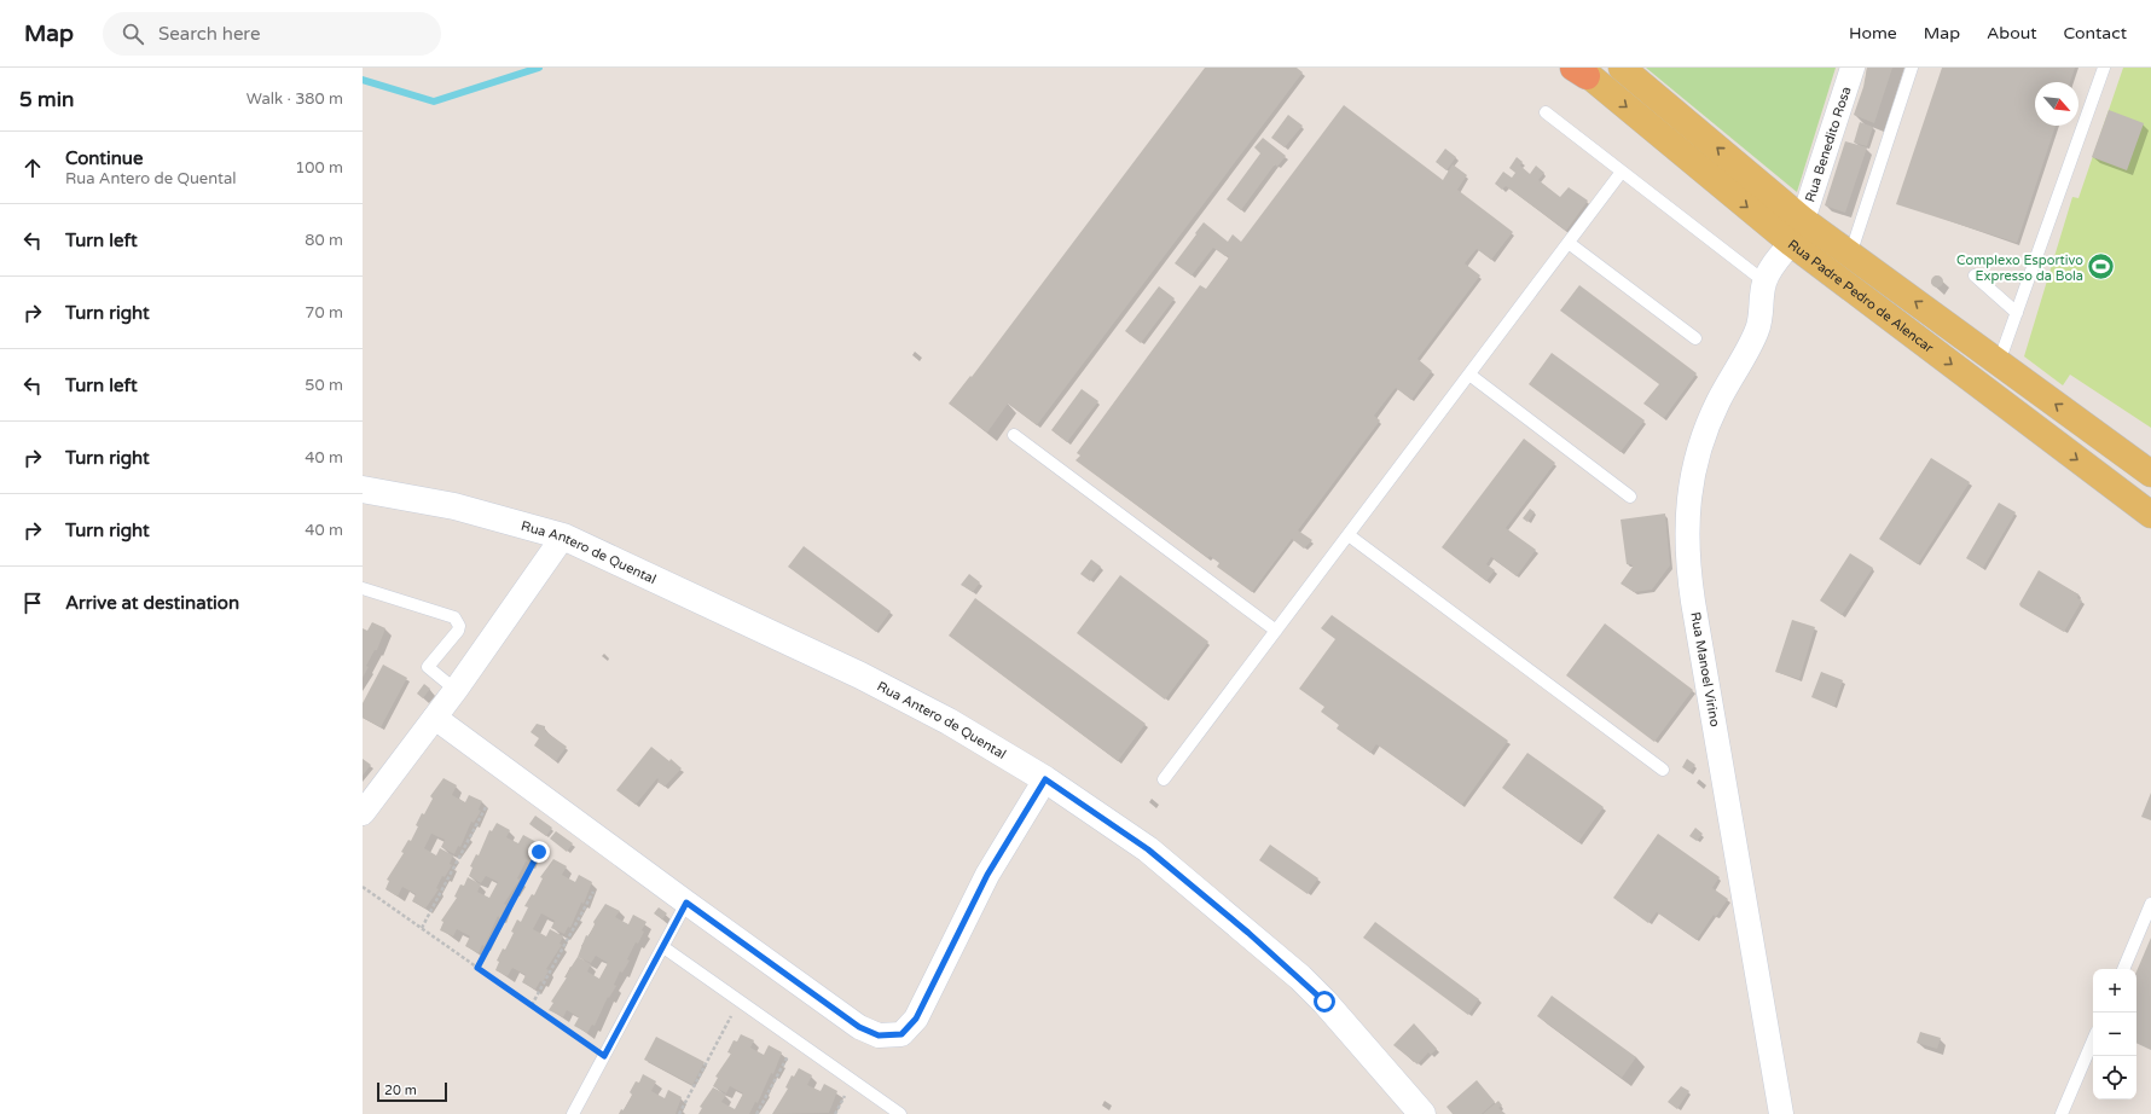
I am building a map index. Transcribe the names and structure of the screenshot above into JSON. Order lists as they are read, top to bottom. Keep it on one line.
{"streets":{"main road":["Rua Padre Pedro de Alencar"],"street":["Rua Benedito Rosa","Rua Antero de Quental","Rua Manoel Virino"]},"crossings":[["Rua Benedito Rosa","Rua Padre Pedro de Alencar"],["Rua Benedito Rosa","Rua Manoel Virino"],["Rua Padre Pedro de Alencar","Rua Manoel Virino"]],"places":{"sports":["Complexo Esportivo Expresso da Bola"]},"scale_bar":"20 m","north":"bottom right","page":{"header":"Map","search":"Search here","nav":["Home","Map","About","Contact"],"heading":["5 min","Walk · 380 m"],"list":[["Continue","Rua Antero de Quental","100 m"],["Turn left","80 m"],["Turn right","70 m"],["Turn left","50 m"],["Turn right","40 m"],["Turn right","40 m"],"Arrive at destination"],"map_buttons":["+","−"],"scale":"20 m"}}
